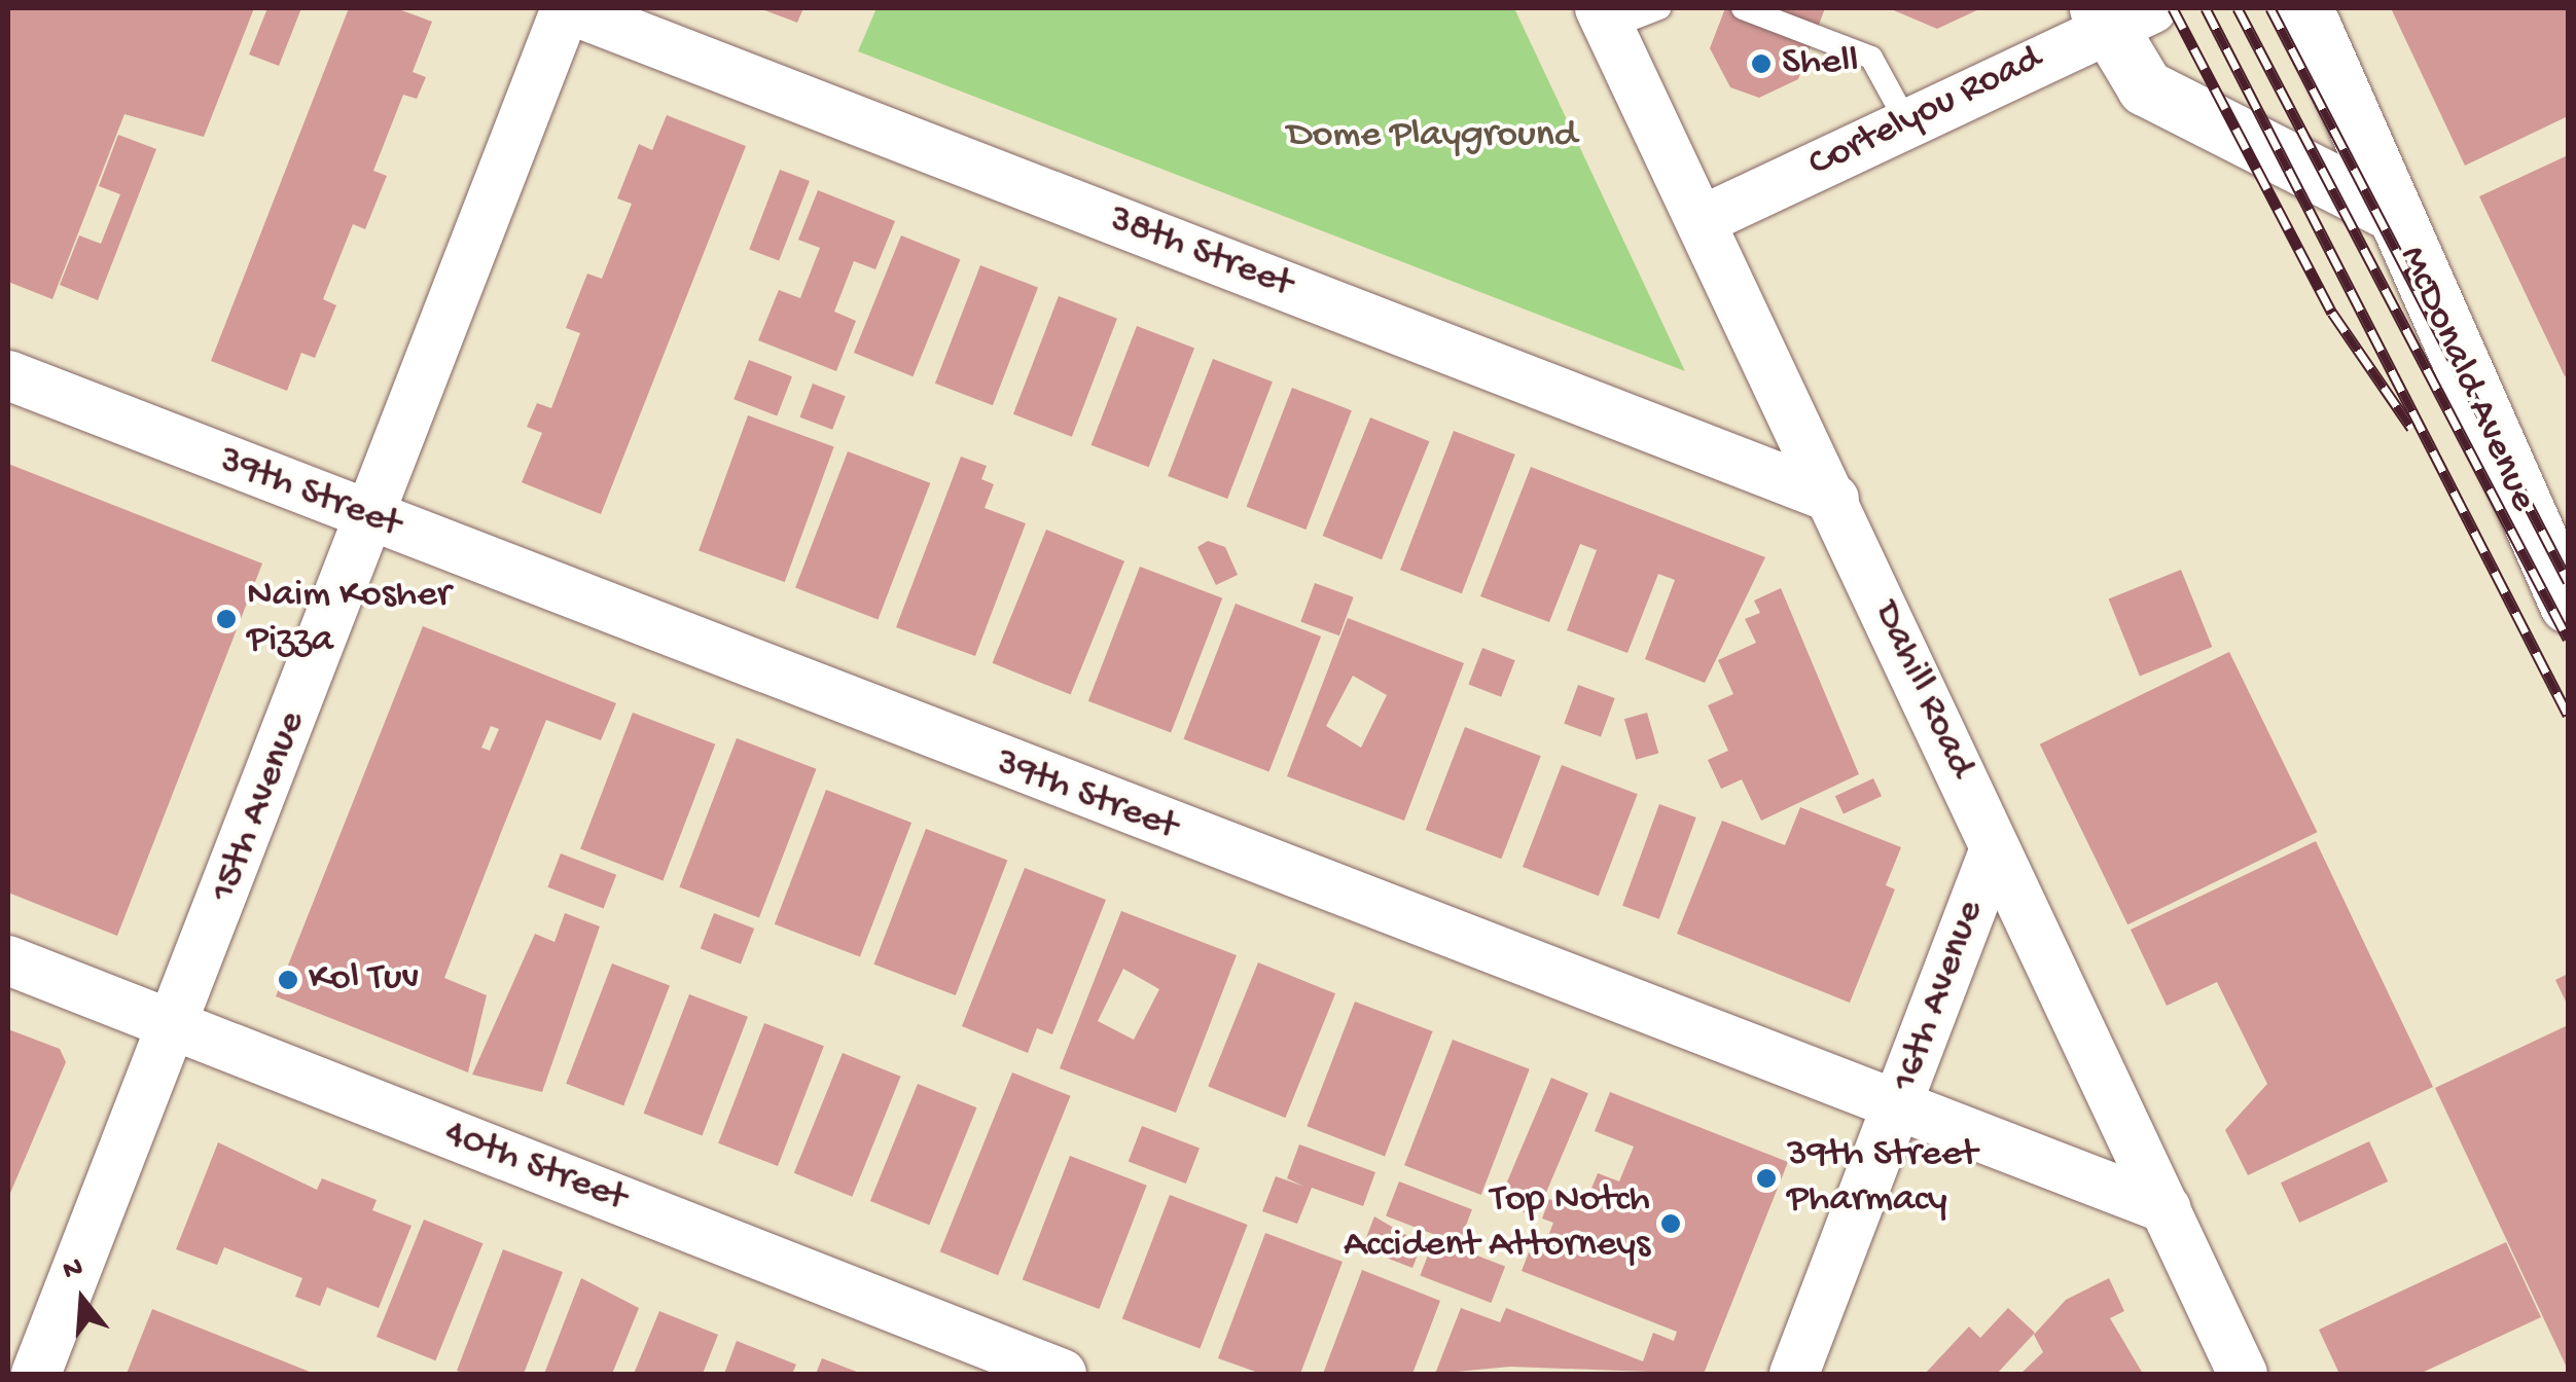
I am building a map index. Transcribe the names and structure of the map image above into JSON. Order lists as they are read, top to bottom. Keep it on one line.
{"streets":{"main road":["McDonald Avenue"],"street":["Cortelyou Road","38th Street","39th Street","Dahill Road","15th Avenue","16th Avenue","40th Street"]},"crossings":[["Cortelyou Road","McDonald Avenue"],["Cortelyou Road","Dahill Road"],["38th Street","Dahill Road"],["38th Street","15th Avenue"],["39th Street","Dahill Road"],["39th Street","15th Avenue"],["39th Street","16th Avenue"],["Dahill Road","16th Avenue"],["15th Avenue","40th Street"]],"parks":["Dome Playground"],"places":["Shell","Naim Kosher Pizza","Kol Tuv","39th Street Pharmacy","Top Notch Accident Attorneys"],"north":"top"}
